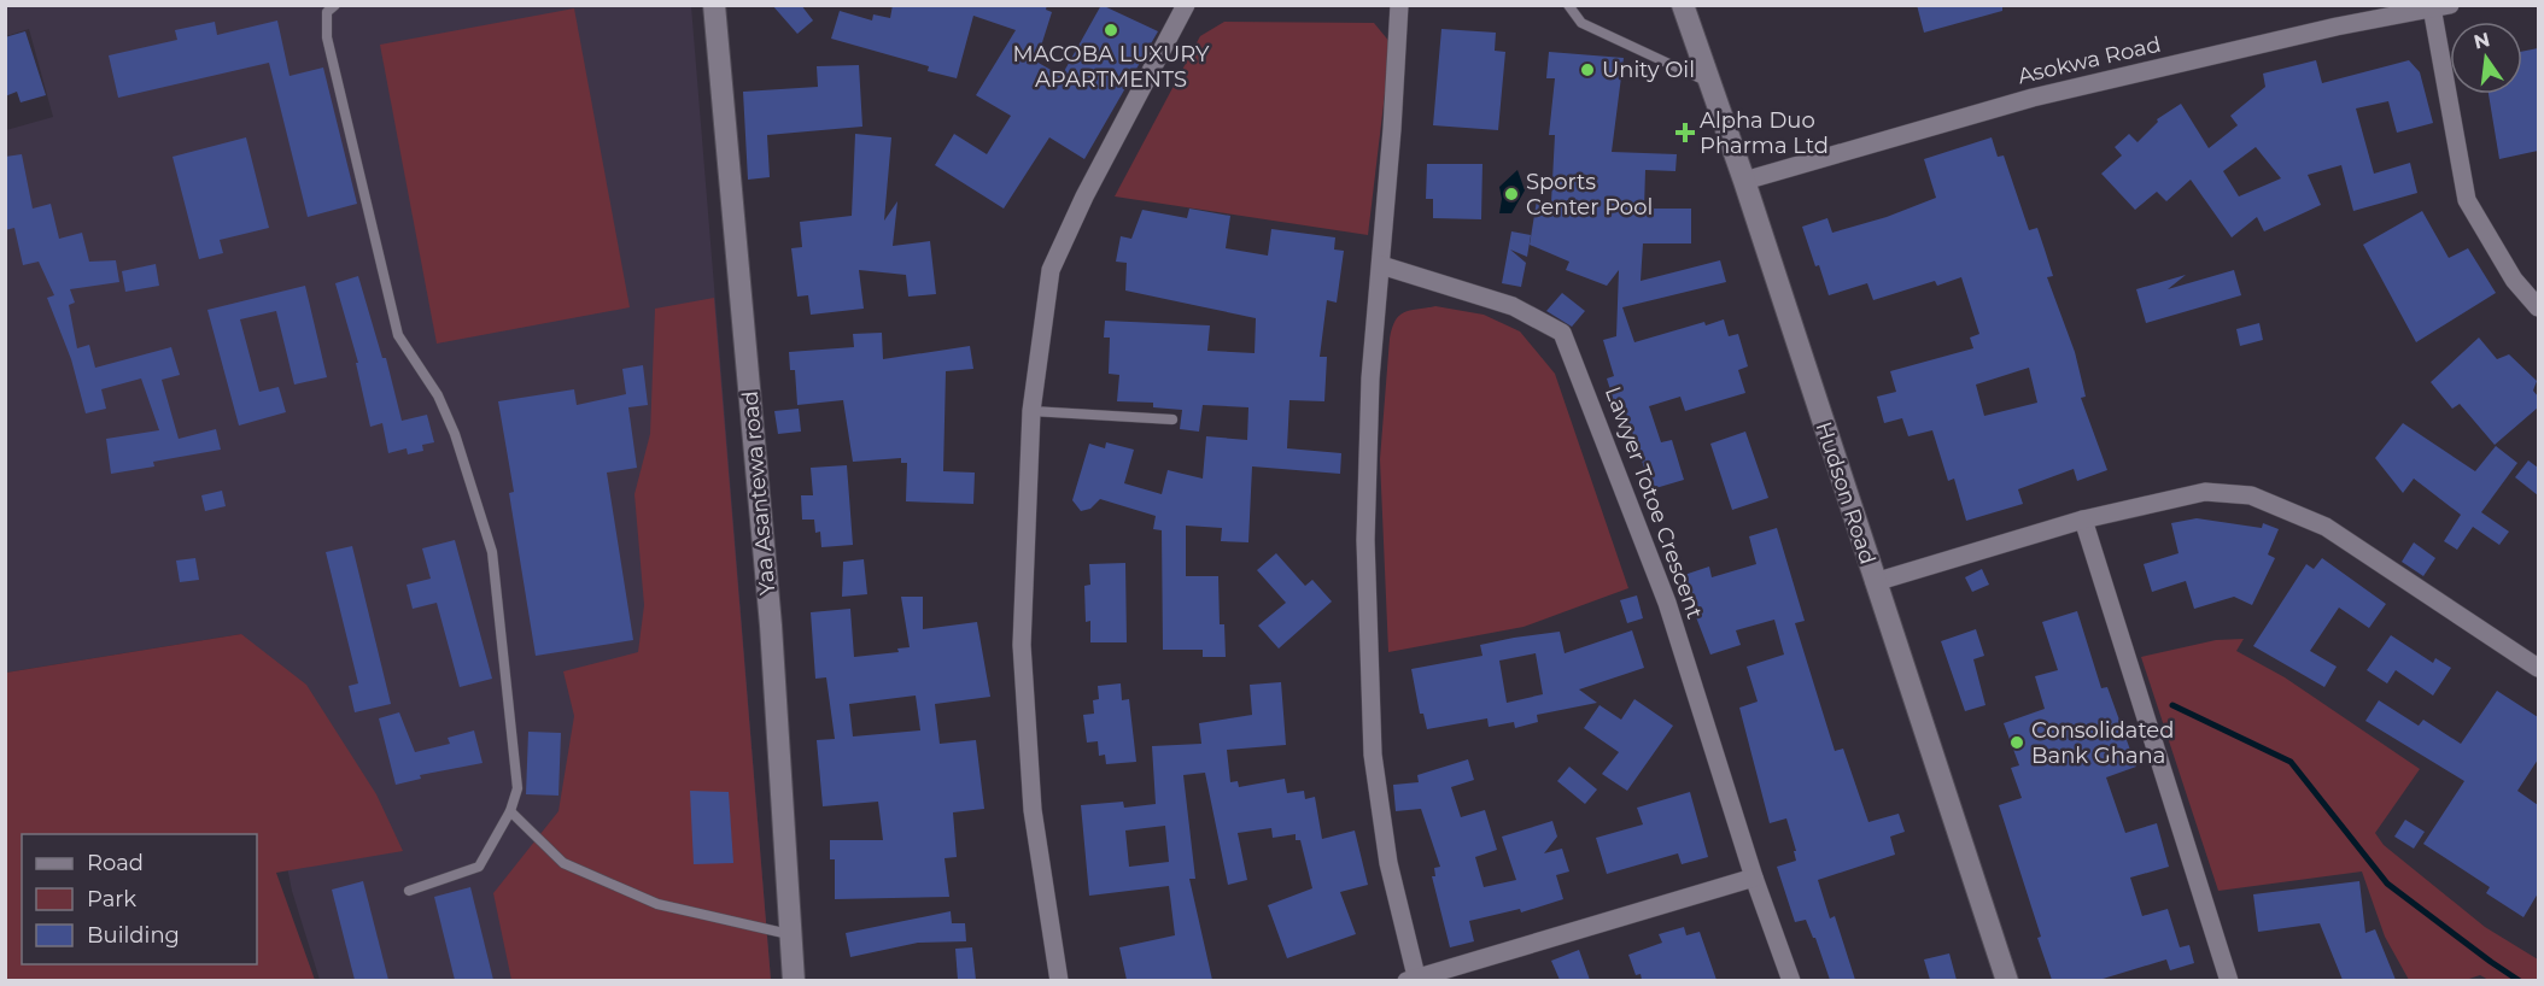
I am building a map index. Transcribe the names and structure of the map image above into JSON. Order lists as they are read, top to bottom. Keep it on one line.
{"streets":{"street":["Asokwa Road","Yaa Asantewa road","Hudson Road","Lawyer Totoe Crescent"]},"crossings":[["Asokwa Road","Hudson Road"]],"places":{"other":["MACOBA LUXURY APARTMENTS","Unity Oil","Sports Center Pool","Consolidated Bank Ghana"],"health":["Alpha Duo Pharma Ltd"]},"legend":["Road","Park","Building"],"north":"top"}
